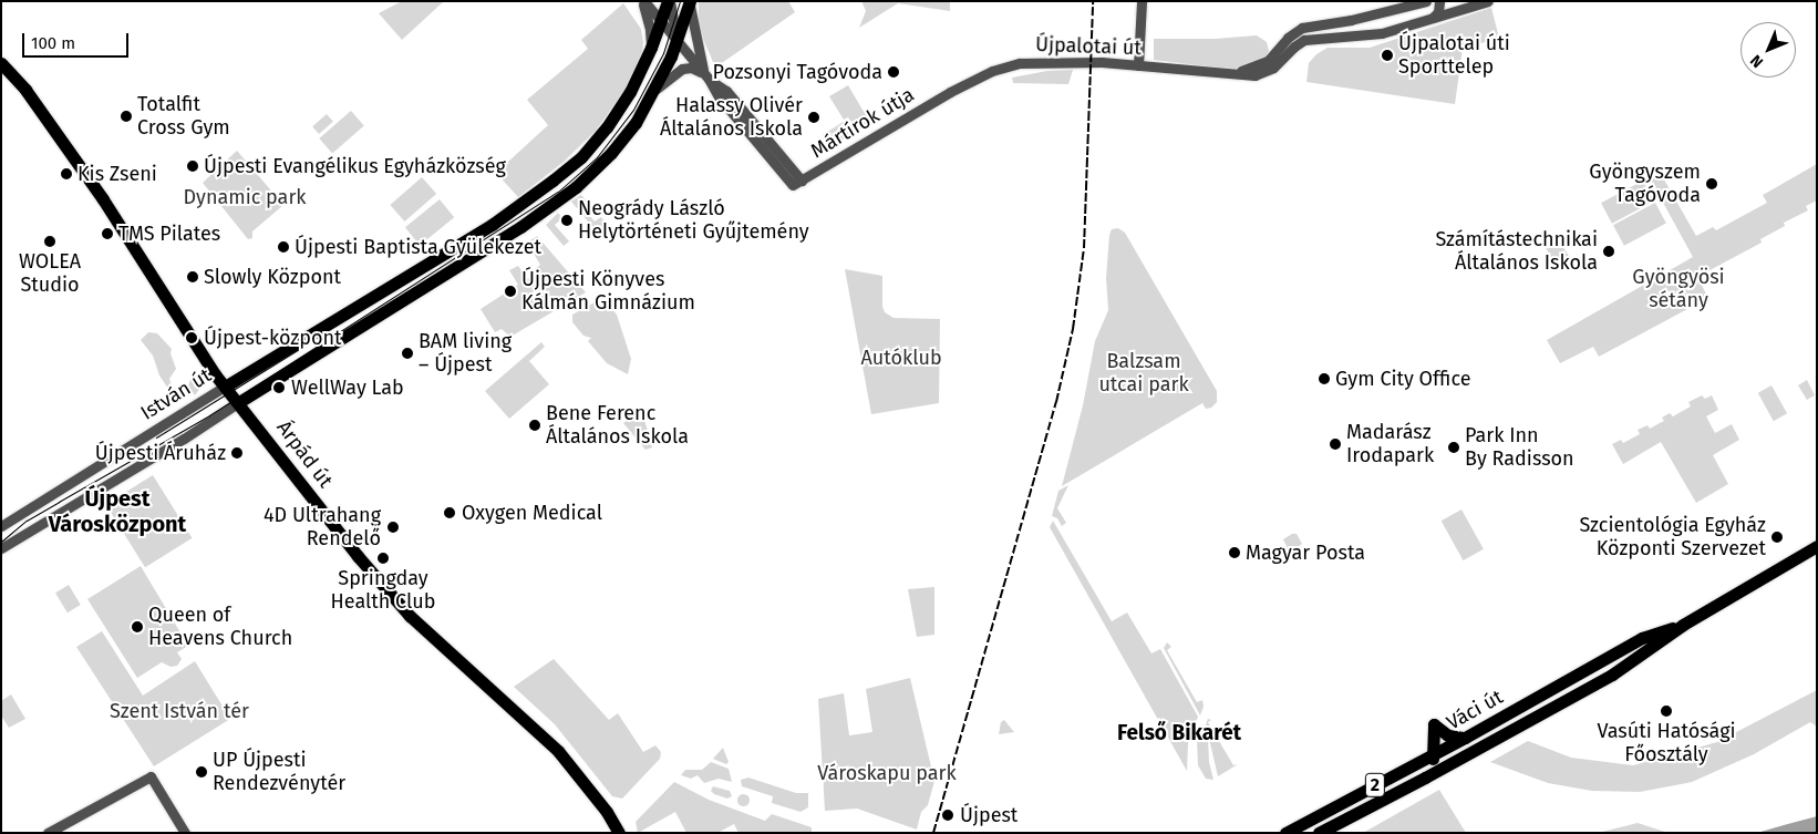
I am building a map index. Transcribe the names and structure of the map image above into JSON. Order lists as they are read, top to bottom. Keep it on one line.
{"streets":{"main road":["István út","Árpád út","Váci út","2"],"street":["Újpalotai út","Mártírok útja"]},"crossings":[["Újpalotai út","Mártírok útja"],["István út","Árpád út"]],"districts":["Újpest Városközpont","Felső Bikarét"],"parks":["Dynamic park","Gyöngyösi sétány","Autóklub","Balzsam utcai park","Szent István tér","Városkapu park"],"places":["Újpalotai úti Sporttelep","Pozsonyi Tagóvoda","Totalfit Cross Gym","Halassy Olivér Általános Iskola","Újpesti Evangélikus Egyházközség","Kis Zseni","Gyöngyszem Tagóvoda","Neogrády László Helytörténeti Gyűjtemény","TMS Pilates","WOLEA Studio","Újpesti Baptista Gyülekezet","Számítástechnikai Általános Iskola","Slowly Központ","Újpesti Könyves Kálmán Gimnázium","Újpest-központ","BAM living – Újpest","Gym City Office","WellWay Lab","Bene Ferenc Általános Iskola","Madarász Irodapark","Park Inn By Radisson","Újpesti Áruház","Oxygen Medical","4D Ultrahang Rendelő","Szcientológia Egyház Központi Szervezet","Magyar Posta","Springday Health Club","Queen of Heavens Church","Vasúti Hatósági Főosztály","UP Újpesti Rendezvénytér","Újpest"],"scale_bar":"100 m","north":"bottom left"}
